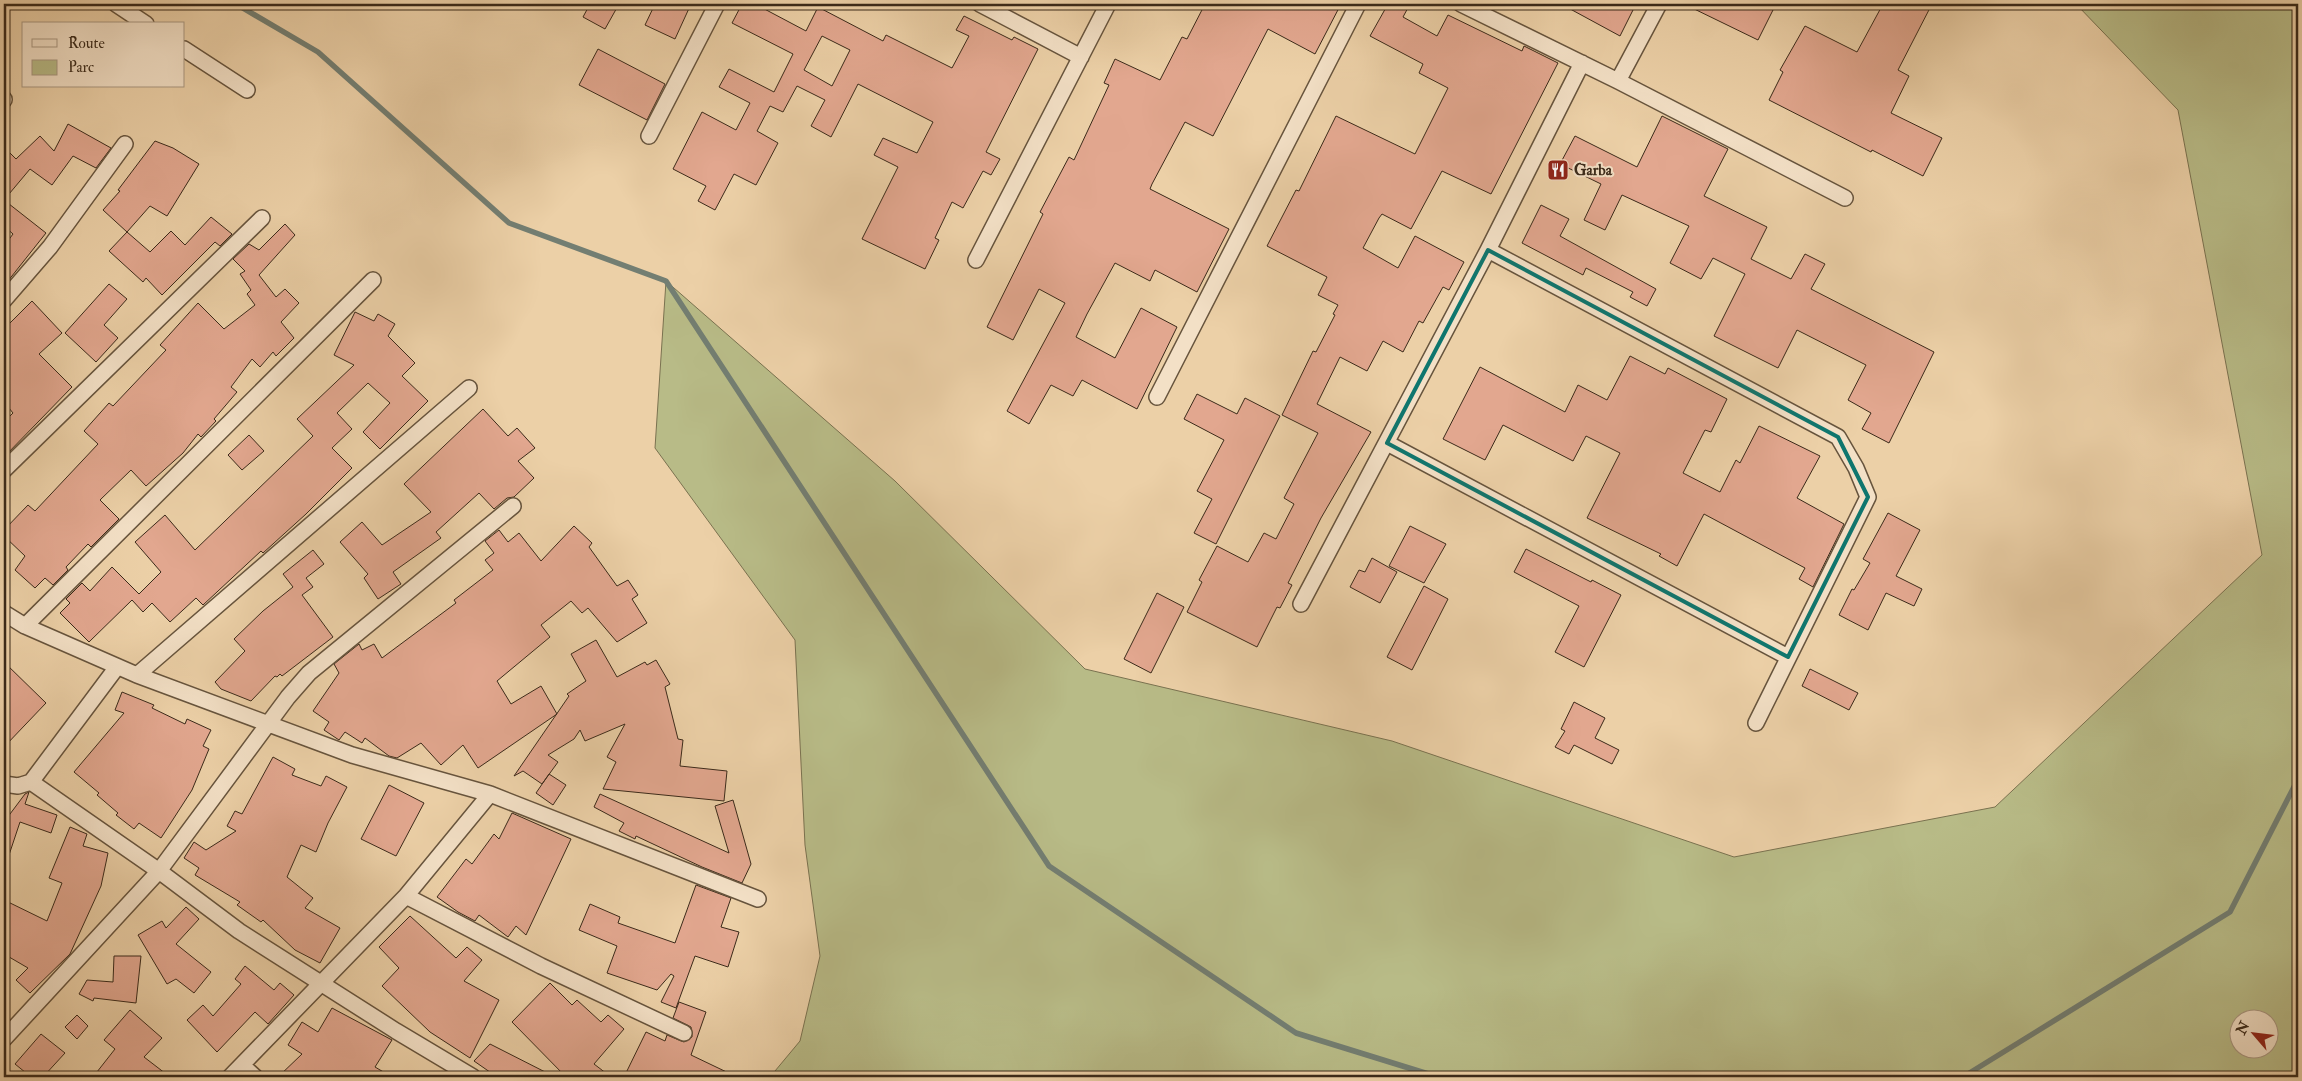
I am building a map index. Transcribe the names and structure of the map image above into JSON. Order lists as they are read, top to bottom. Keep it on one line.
{"places":{"restaurant":["Garba"]},"legend":["Route","Parc"],"north":"top left"}
